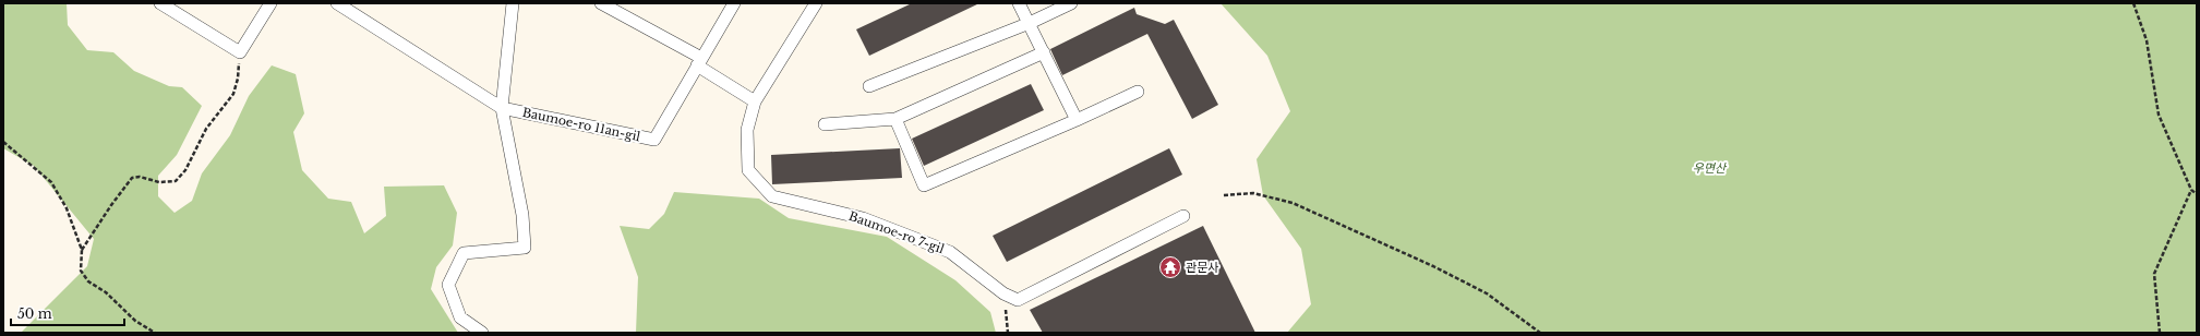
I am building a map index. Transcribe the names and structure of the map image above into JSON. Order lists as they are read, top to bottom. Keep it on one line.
{"streets":{"street":["Baumoe-ro 11an-gil","Baumoe-ro 7-gil"]},"parks":["우면산"],"places":{"temple":["관문사"]},"scale_bar":"50 m"}
